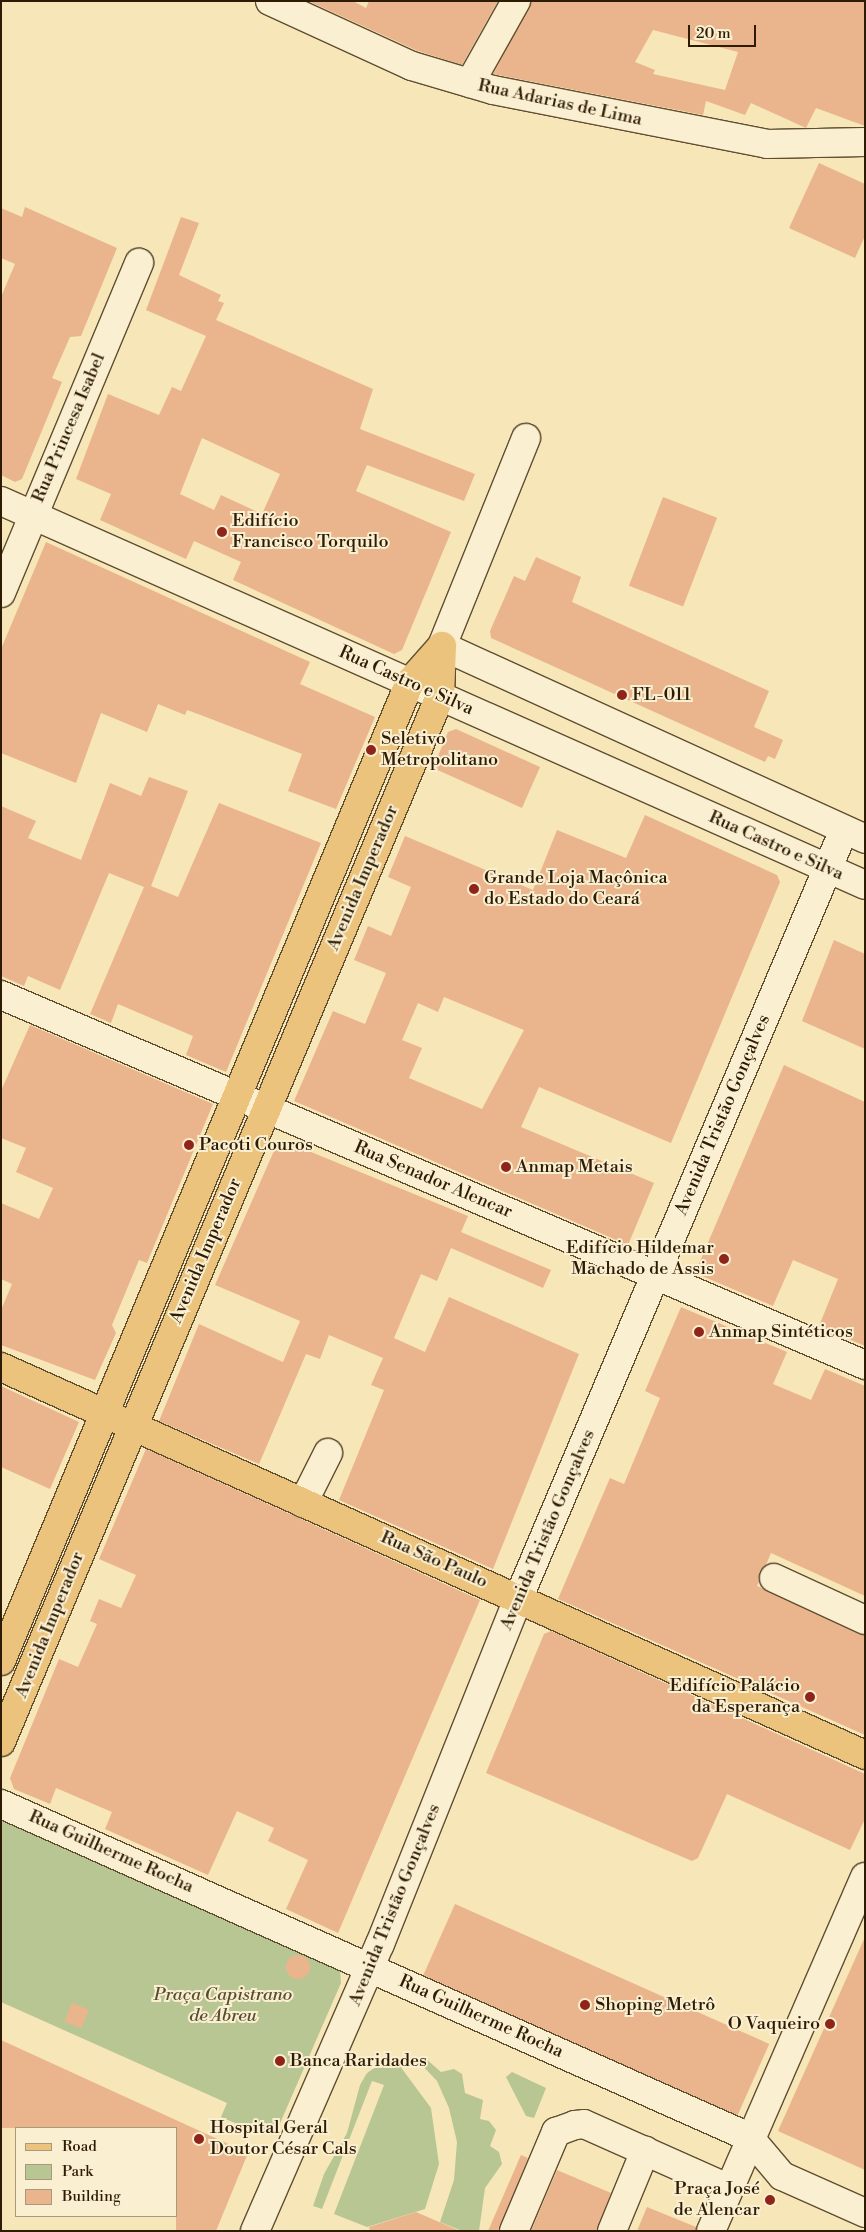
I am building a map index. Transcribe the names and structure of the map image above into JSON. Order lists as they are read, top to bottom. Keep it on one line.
{"streets":{"main road":["Avenida Imperador","Rua São Paulo"],"street":["Rua Adarias de Lima","Rua Princesa Isabel","Rua Castro e Silva","Avenida Tristão Gonçalves","Rua Senador Alencar","Rua Guilherme Rocha"]},"crossings":[["Rua Princesa Isabel","Rua Castro e Silva"],["Rua Castro e Silva","Avenida Imperador"],["Rua Castro e Silva","Avenida Tristão Gonçalves"],["Avenida Imperador","Rua Senador Alencar"],["Avenida Imperador","Rua São Paulo"],["Avenida Tristão Gonçalves","Rua Senador Alencar"],["Avenida Tristão Gonçalves","Rua São Paulo"],["Avenida Tristão Gonçalves","Rua Guilherme Rocha"]],"parks":["Praça Capistrano de Abreu"],"places":["Edifício Francisco Torquilo","FL-011","Seletivo Metropolitano","Grande Loja Maçônica do Estado do Ceará","Pacoti Couros","Anmap Metais","Edifício Hildemar Machado de Assis","Anmap Sintéticos","Edifício Palácio da Esperança","Shoping Metrô","O Vaqueiro","Banca Raridades","Hospital Geral Doutor César Cals","Praça José de Alencar"],"legend":["Road","Park","Building"],"scale_bar":"20 m"}
